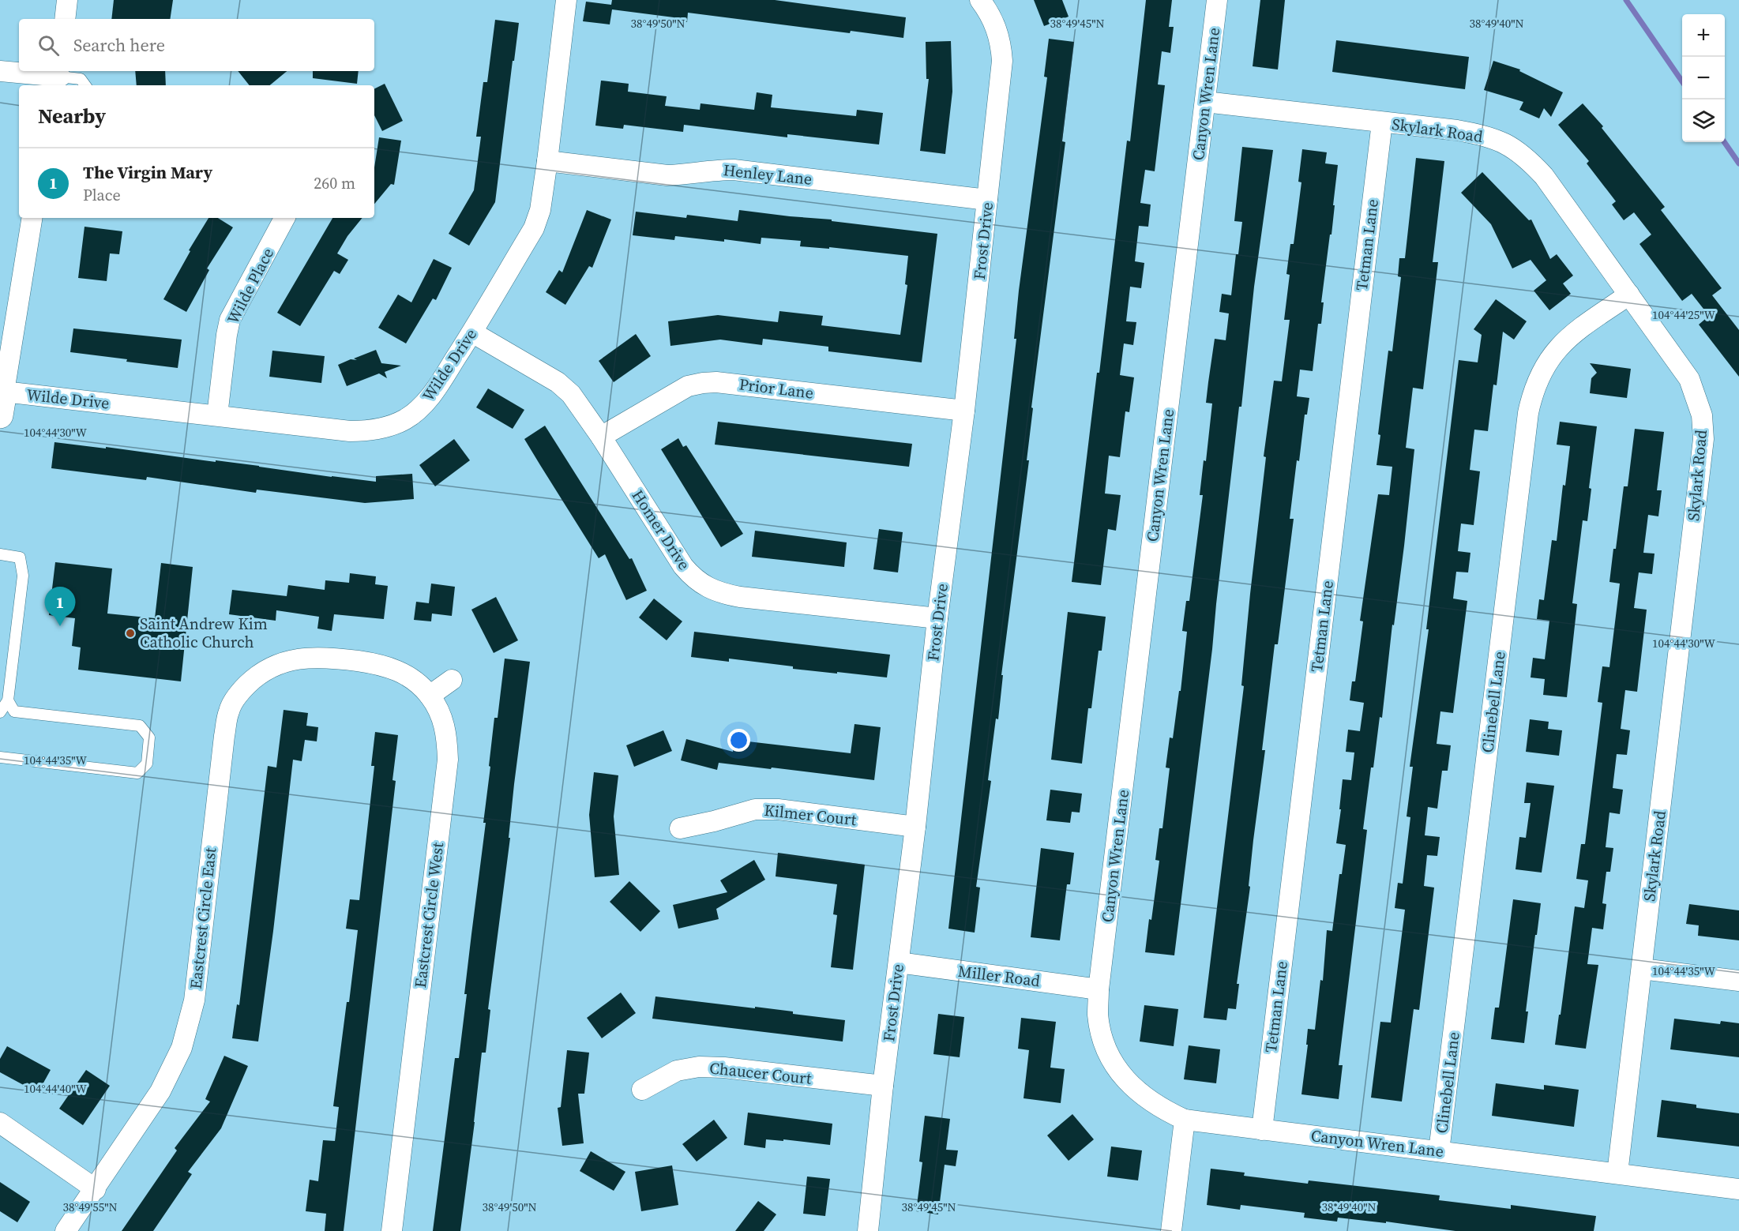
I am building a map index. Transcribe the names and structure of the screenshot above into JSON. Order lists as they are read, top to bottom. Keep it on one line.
{"streets":{"street":["Canyon Wren Lane","Skylark Road","Henley Lane","Frost Drive","Tetman Lane","Wilde Place","Wilde Drive","Prior Lane","Homer Drive","Clinebell Lane","Kilmer Court","Eastcrest Circle West","Eastcrest Circle East","Miller Road","Chaucer Court"]},"crossings":[["Canyon Wren Lane","Skylark Road"],["Canyon Wren Lane","Tetman Lane"],["Canyon Wren Lane","Clinebell Lane"],["Canyon Wren Lane","Miller Road"],["Skylark Road","Tetman Lane"],["Skylark Road","Clinebell Lane"],["Henley Lane","Frost Drive"],["Henley Lane","Wilde Drive"],["Frost Drive","Prior Lane"],["Frost Drive","Homer Drive"],["Frost Drive","Kilmer Court"],["Frost Drive","Miller Road"],["Frost Drive","Chaucer Court"],["Wilde Place","Wilde Drive"],["Wilde Drive","Homer Drive"],["Prior Lane","Homer Drive"],["Eastcrest Circle West","Eastcrest Circle East"]],"places":["Saint Andrew Kim Catholic Church"],"page":{"map_buttons":["+","−"],"search":"Search here","heading":"Nearby","list":[{"mark":"1","name":"The Virgin Mary","note":"Place","value":"260 m"}],"pins":"1"},"coordinates":["38°49'50\"N","38°49'45\"N","38°49'40\"N","104°44'25\"W","104°44'30\"W","104°44'35\"W","104°44'40\"W","38°49'55\"N"]}
